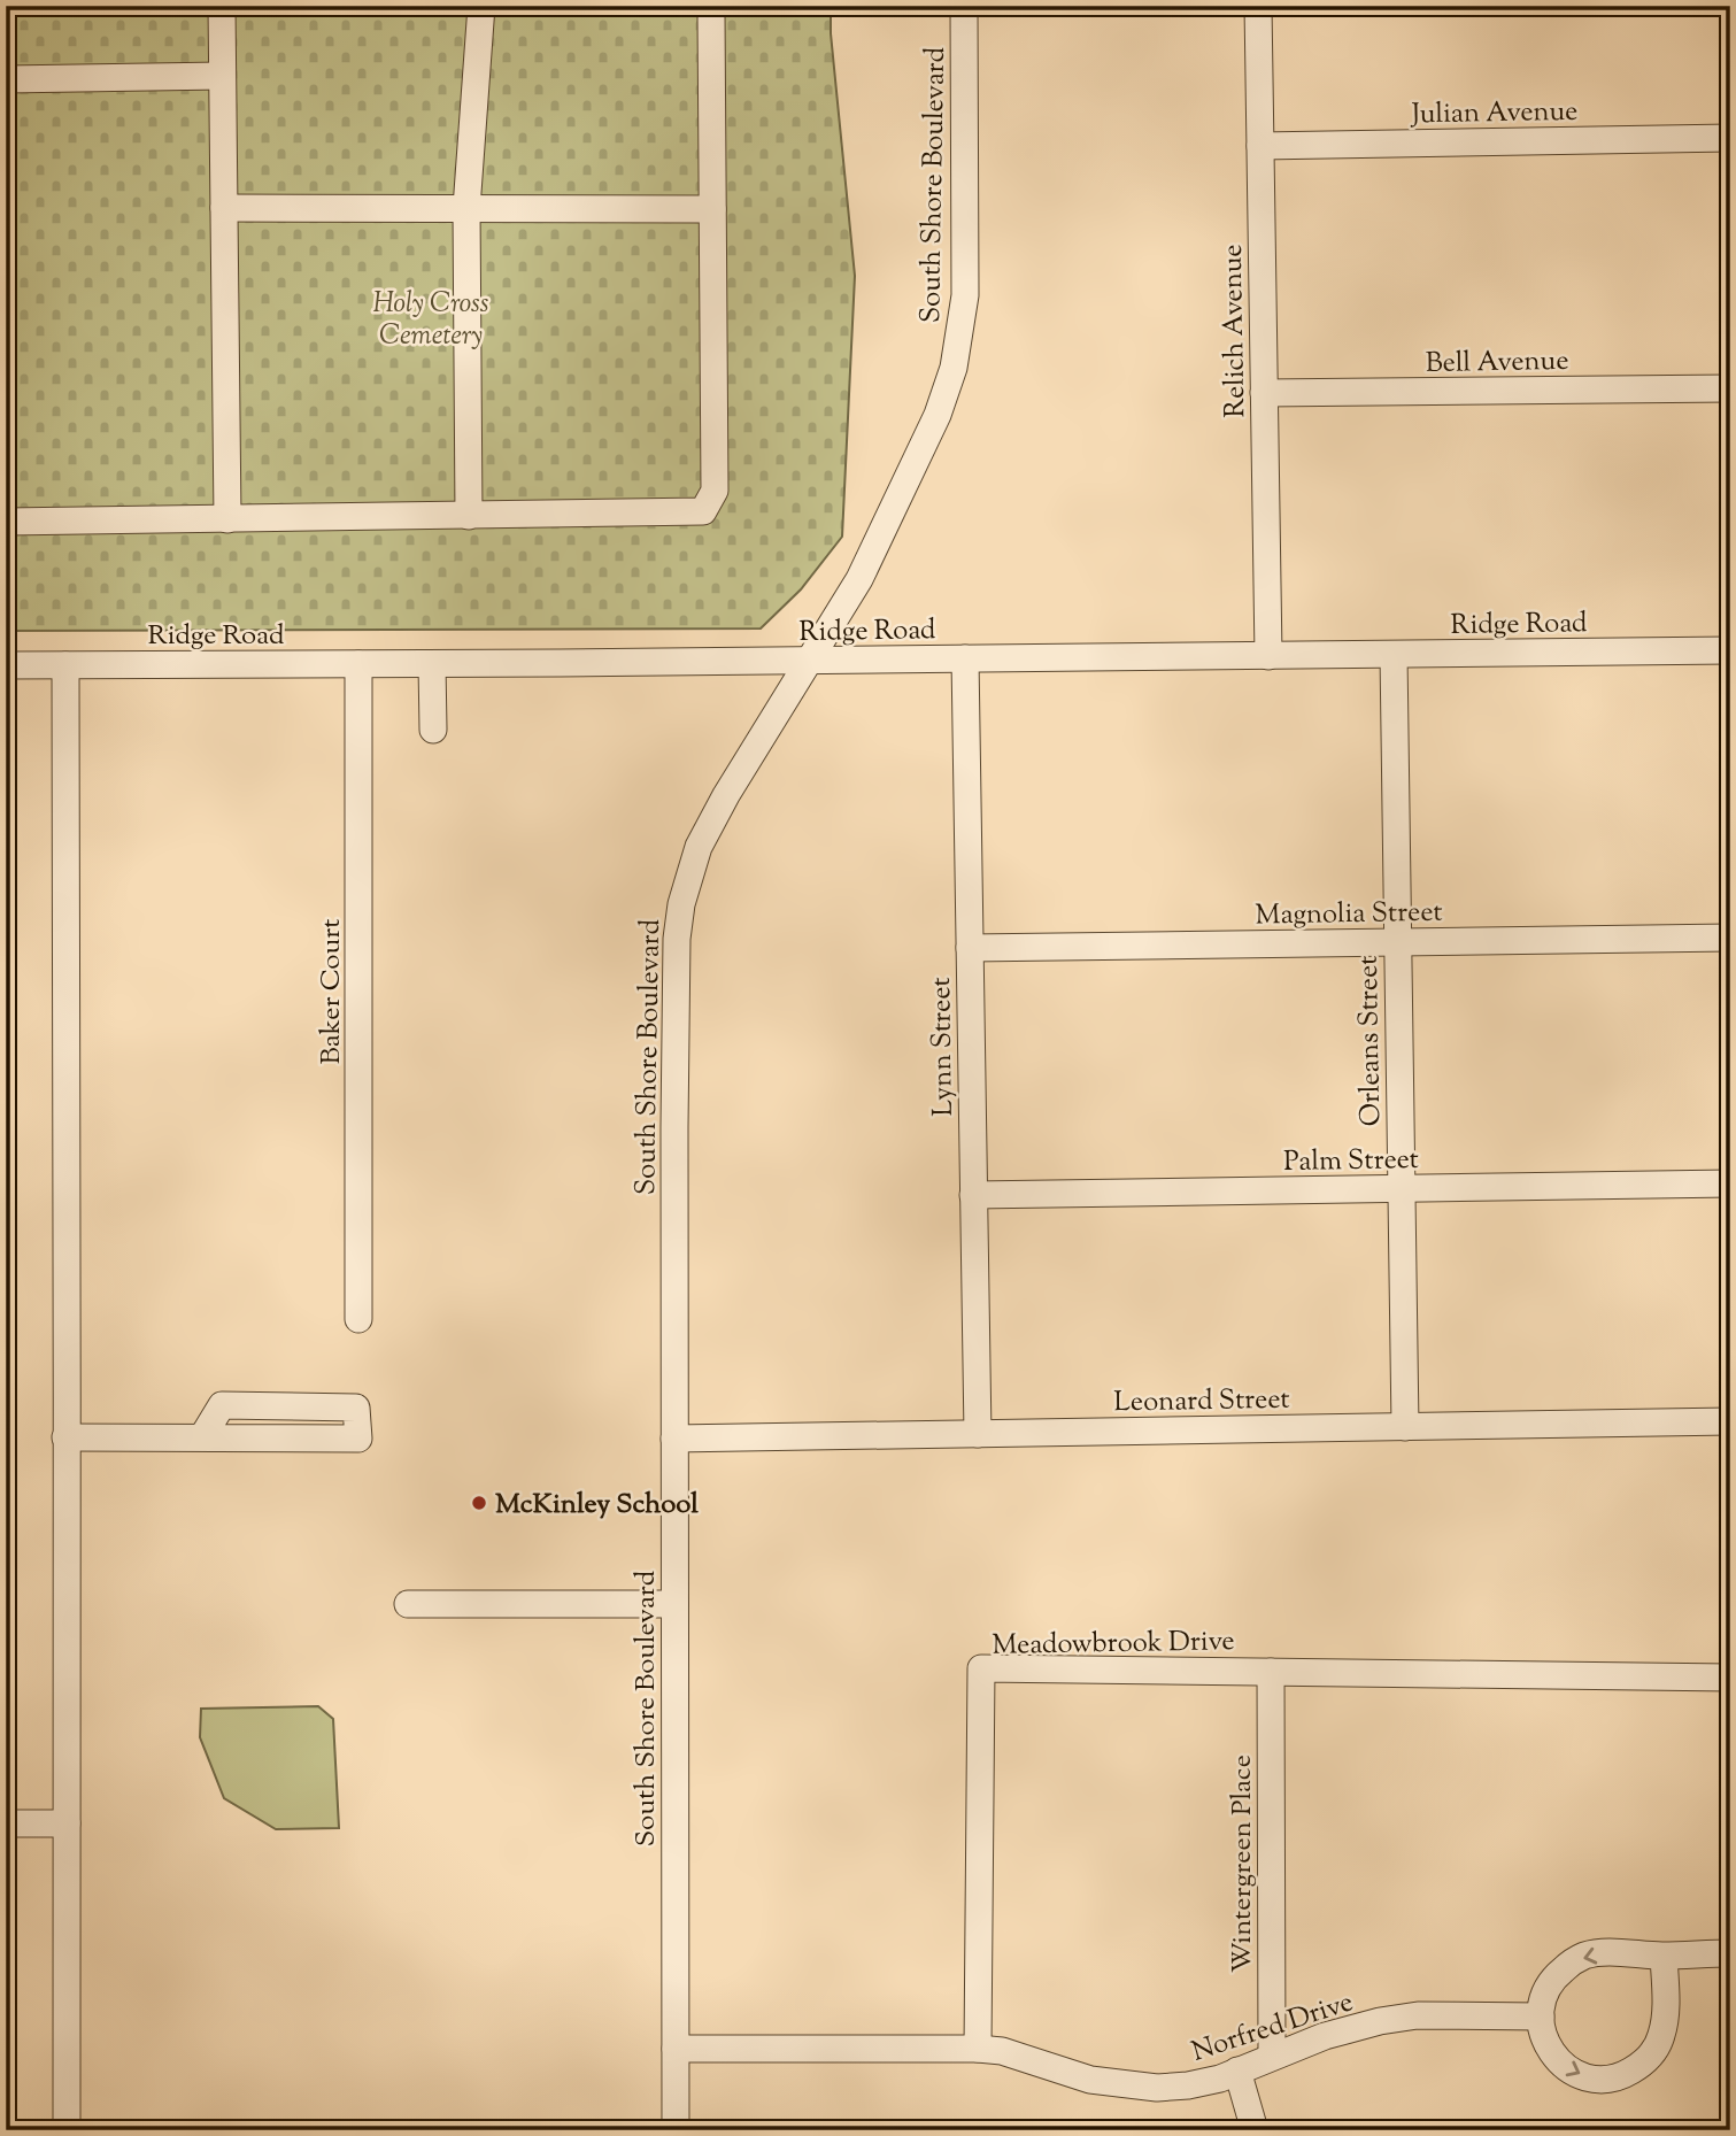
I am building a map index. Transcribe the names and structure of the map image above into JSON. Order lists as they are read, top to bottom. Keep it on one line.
{"streets":{"street":["Julian Avenue","South Shore Boulevard","Relich Avenue","Bell Avenue","Ridge Road","Magnolia Street","Baker Court","Orleans Street","Lynn Street","Palm Street","Leonard Street","Meadowbrook Drive","Wintergreen Place","Norfred Drive"]},"crossings":[["Julian Avenue","Relich Avenue"],["South Shore Boulevard","Ridge Road"],["South Shore Boulevard","Leonard Street"],["Relich Avenue","Bell Avenue"],["Relich Avenue","Ridge Road"],["Ridge Road","Baker Court"],["Ridge Road","Orleans Street"],["Ridge Road","Lynn Street"],["Magnolia Street","Orleans Street"],["Magnolia Street","Lynn Street"],["Orleans Street","Palm Street"],["Orleans Street","Leonard Street"],["Lynn Street","Palm Street"],["Lynn Street","Leonard Street"],["Meadowbrook Drive","Wintergreen Place"],["Meadowbrook Drive","Norfred Drive"],["Wintergreen Place","Norfred Drive"]],"parks":["Holy Cross Cemetery"],"places":["McKinley School"]}
